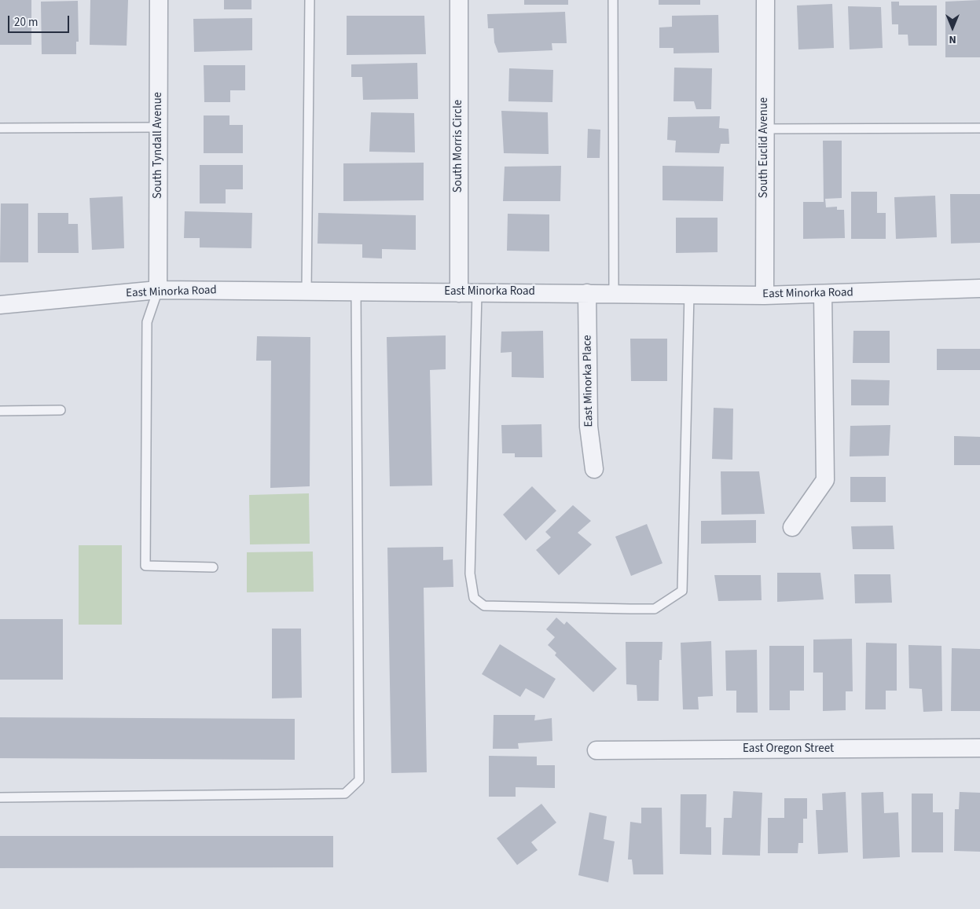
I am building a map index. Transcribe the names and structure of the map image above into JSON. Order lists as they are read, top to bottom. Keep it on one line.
{"streets":{"street":["South Tyndall Avenue","South Morris Circle","South Euclid Avenue","East Minorka Road","East Minorka Place","East Oregon Street"]},"crossings":[["South Tyndall Avenue","East Minorka Road"],["South Morris Circle","East Minorka Road"],["South Euclid Avenue","East Minorka Road"],["East Minorka Road","East Minorka Place"]],"scale_bar":"20 m","north":"bottom"}
